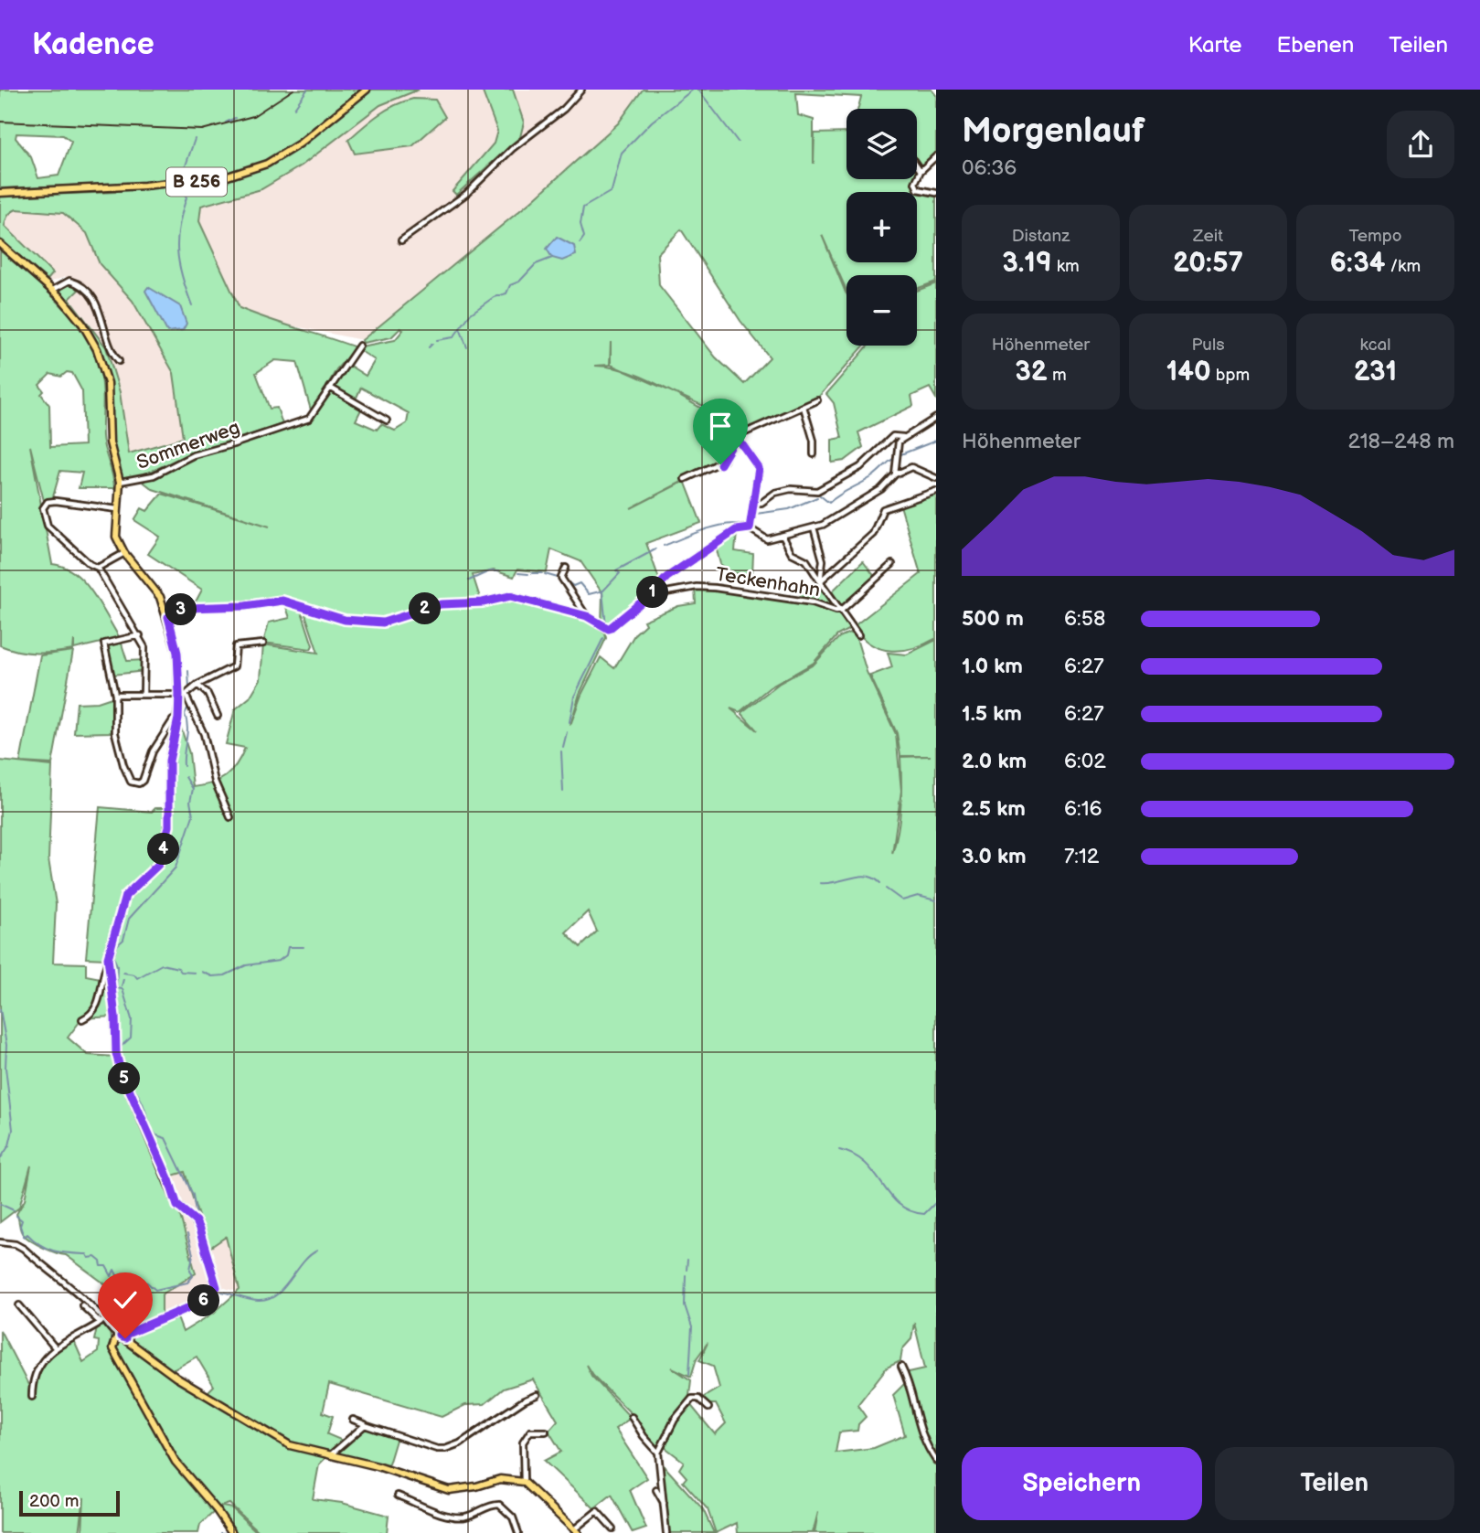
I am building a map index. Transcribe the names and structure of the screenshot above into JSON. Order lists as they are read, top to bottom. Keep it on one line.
{"streets":{"main road":["B 256"],"street":["Sommerweg","Teckenhahn"]},"scale_bar":"200 m","page":{"header":"Kadence","nav":["Karte","Ebenen","Teilen"],"heading":["Morgenlauf","06:36"],"map_buttons":["+","−"],"stats":[["Distanz","3.19 km"],["Zeit","20:57"],["Tempo","6:34 /km"],["Höhenmeter","32 m"],["Puls","140 bpm"],["kcal","231"]],"chart":["Höhenmeter","218–248 m"],"pins":["1","2","3","4","5","6"],"list":[{"name":"500 m","note":"6:58"},{"name":"1.0 km","note":"6:27"},{"name":"1.5 km","note":"6:27"},{"name":"2.0 km","note":"6:02"},{"name":"2.5 km","note":"6:16"},{"name":"3.0 km","note":"7:12"}],"buttons":["Speichern","Teilen"],"scale":"200 m"}}
